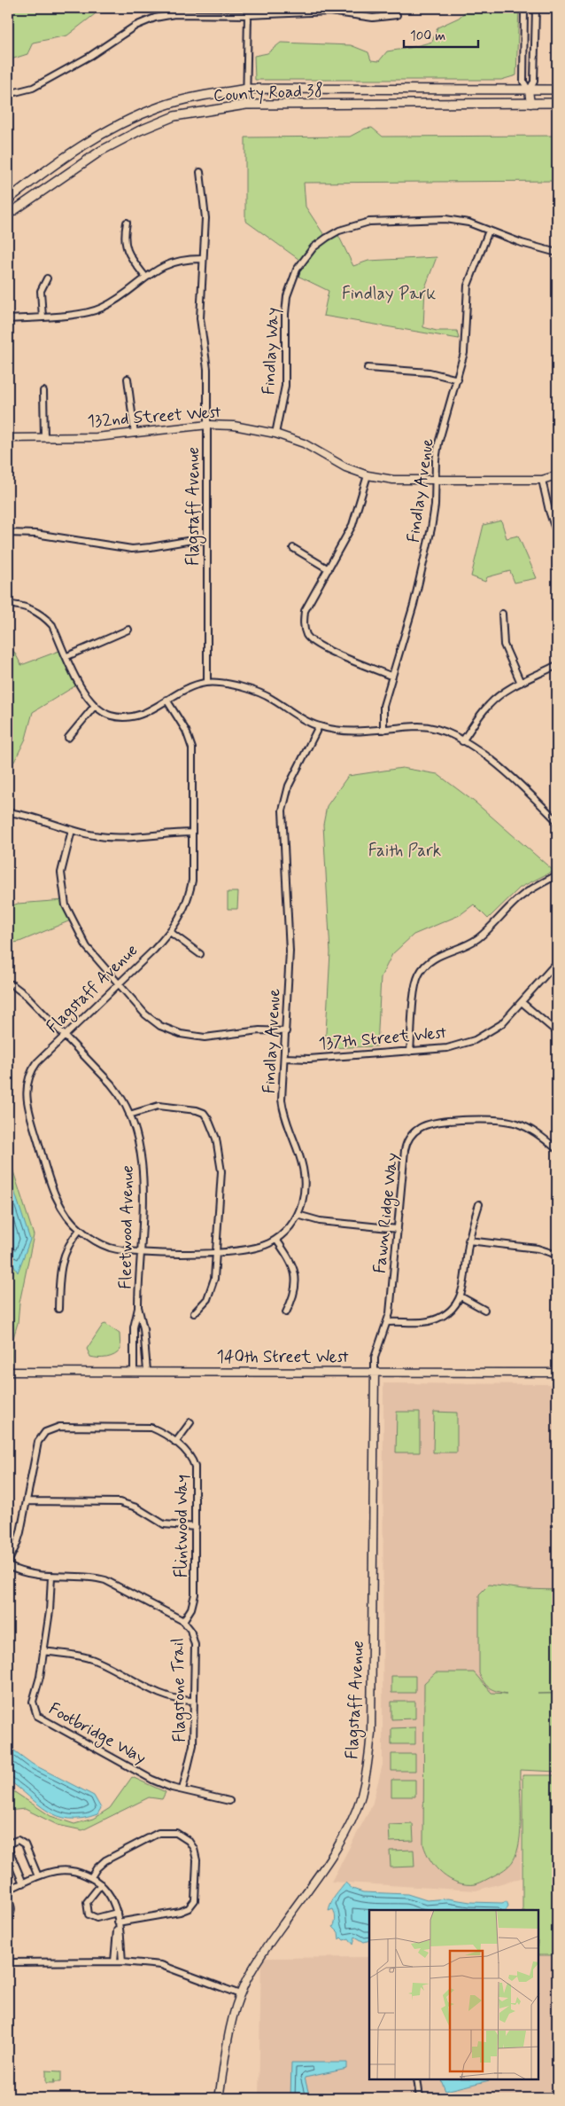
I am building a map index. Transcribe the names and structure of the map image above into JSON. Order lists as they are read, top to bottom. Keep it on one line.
{"streets":{"main road":["County Road 38"],"street":["Findlay Way","132nd Street West","Findlay Avenue","Flagstaff Avenue","137th Street West","Fawn Ridge Way","Fleetwood Avenue","140th Street West","Flintwood Way","Flagstone Trail","Footbridge Way"]},"crossings":[["Findlay Way","132nd Street West"],["Findlay Way","Findlay Avenue"],["132nd Street West","Findlay Avenue"],["132nd Street West","Flagstaff Avenue"],["Findlay Avenue","Flagstaff Avenue"],["Findlay Avenue","137th Street West"],["Findlay Avenue","Fleetwood Avenue"],["Flagstaff Avenue","Fawn Ridge Way"],["Flagstaff Avenue","Fleetwood Avenue"],["Flagstaff Avenue","140th Street West"],["Fawn Ridge Way","140th Street West"],["Fleetwood Avenue","140th Street West"],["Flintwood Way","Flagstone Trail"],["Flagstone Trail","Footbridge Way"]],"parks":["Findlay Park","Faith Park"],"scale_bar":"100 m"}
